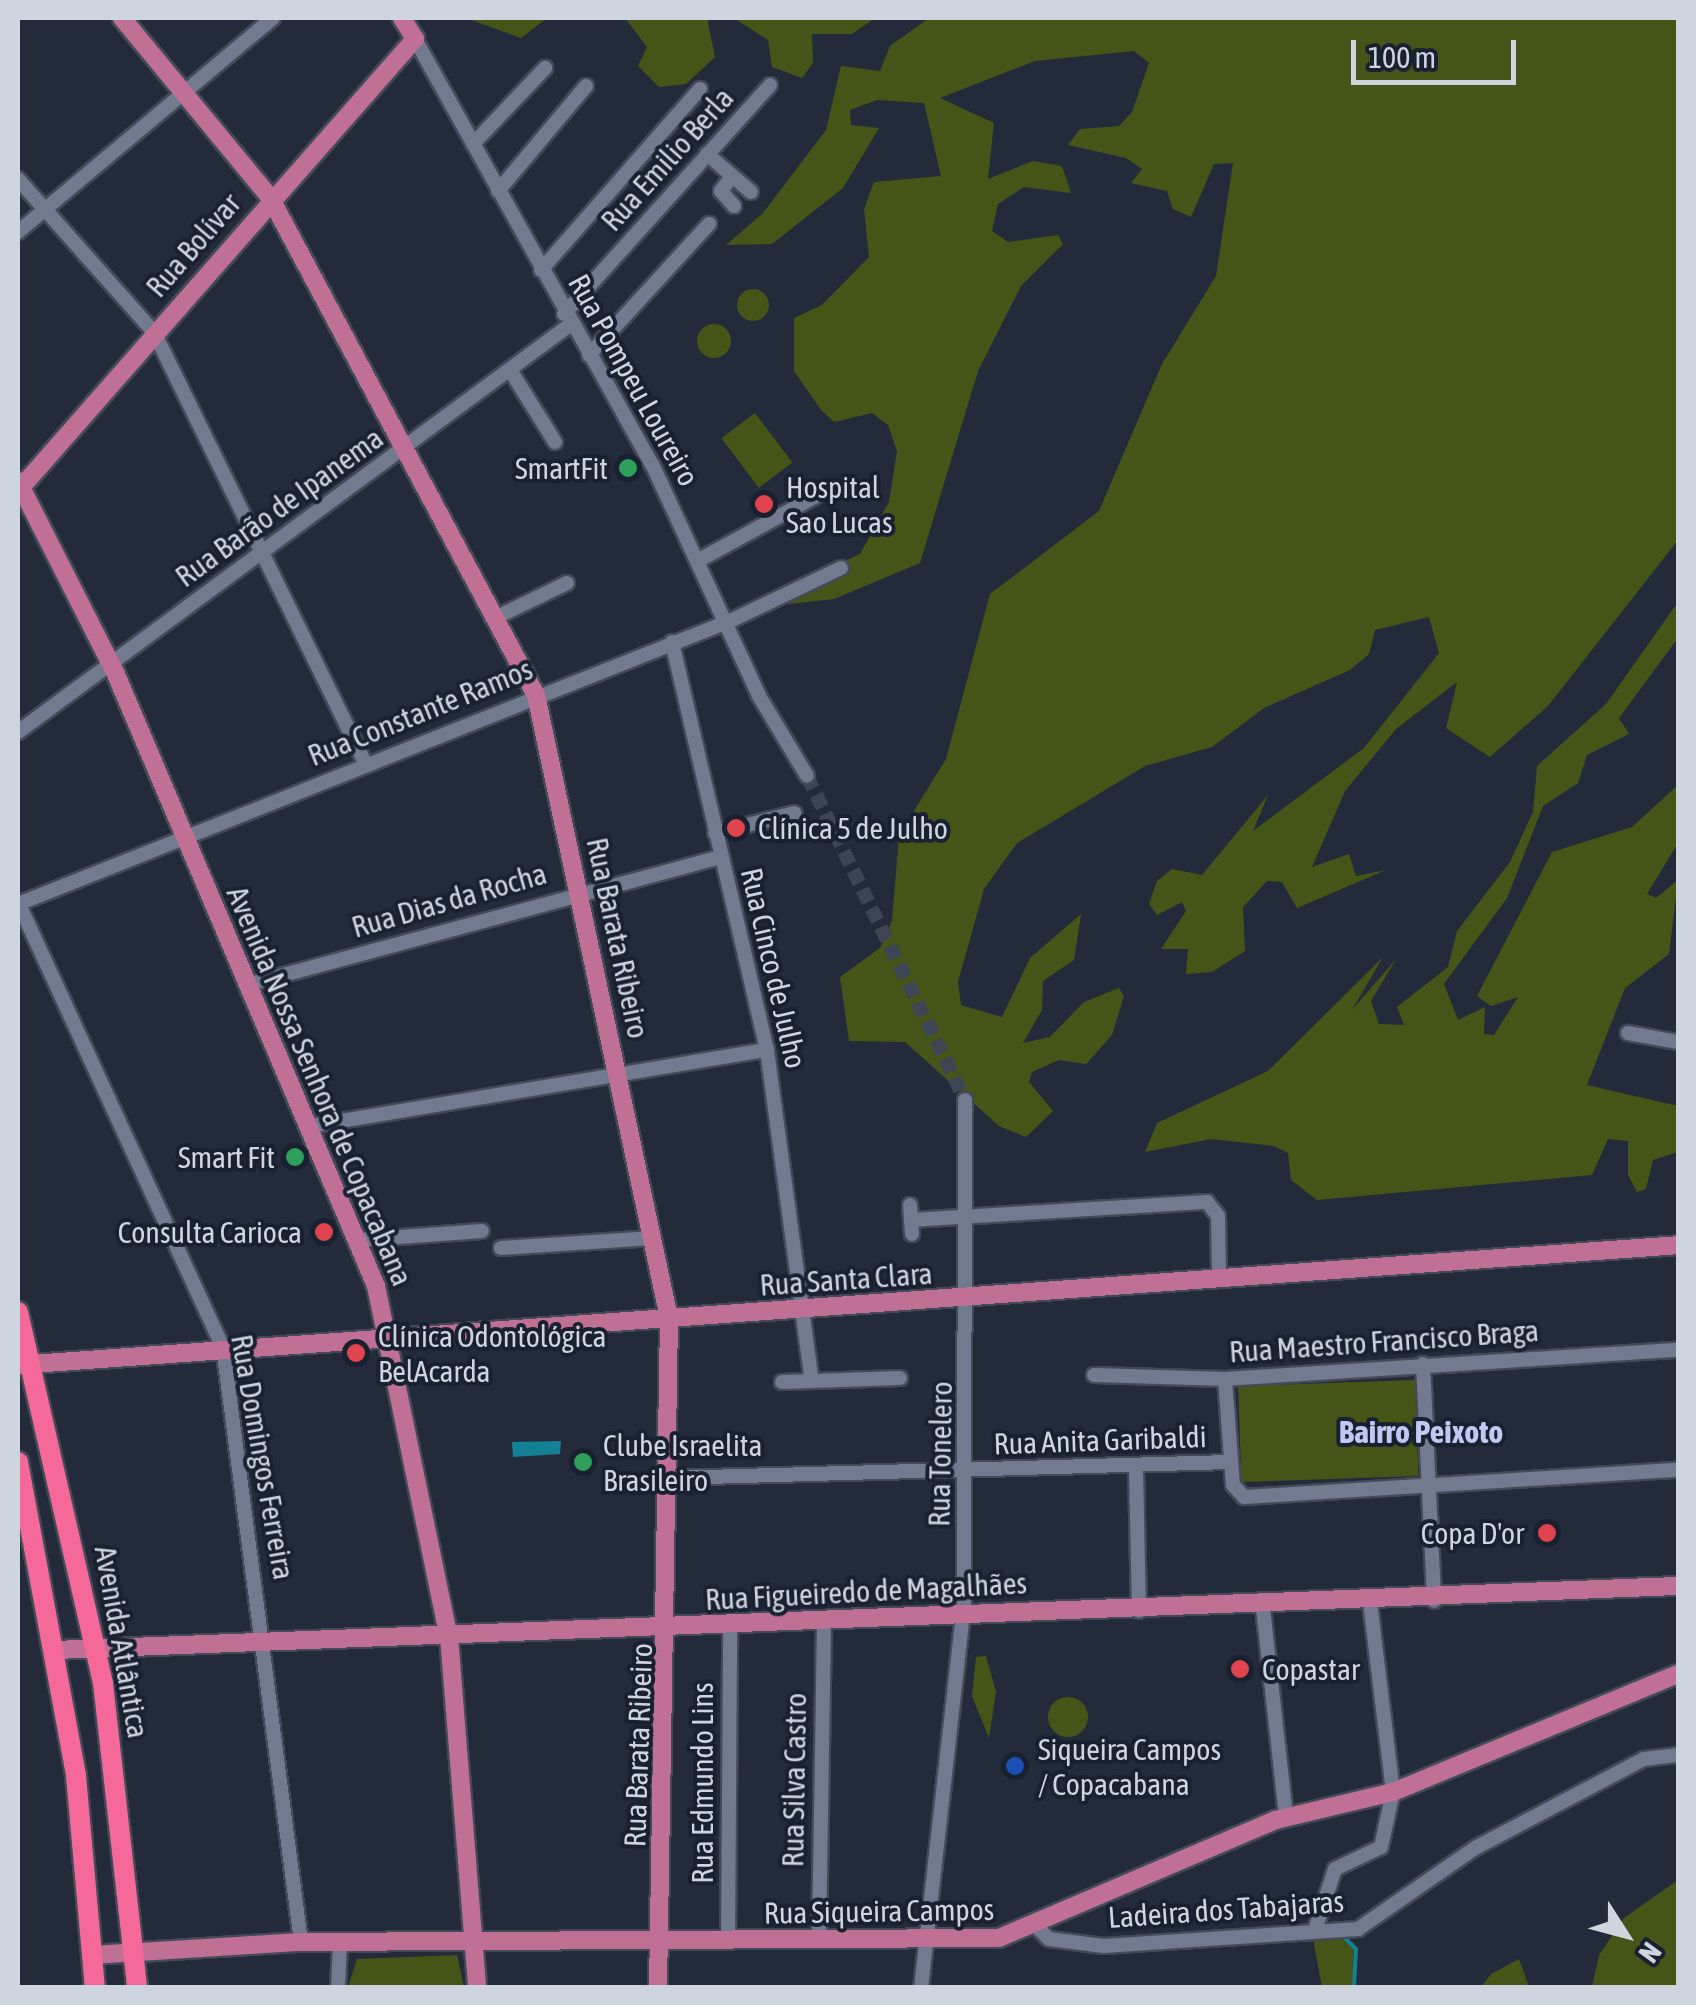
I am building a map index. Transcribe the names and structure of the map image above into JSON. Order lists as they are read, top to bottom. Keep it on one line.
{"streets":{"highway":["Avenida Atlântica"],"main road":["Rua Bolívar","Rua Pompeu Loureiro","Rua Barata Ribeiro","Avenida Nossa Senhora de Copacabana","Rua Santa Clara","Rua Figueiredo de Magalhães","Rua Siqueira Campos"],"street":["Rua Emilio Berla","Rua Barão de Ipanema","Rua Constante Ramos","Rua Dias da Rocha","Rua Cinco de Julho","Rua Maestro Francisco Braga","Rua Anita Garibaldi","Rua Tonelero","Rua Domingos Ferreira","Rua Silva Castro","Rua Edmundo Lins","Ladeira dos Tabajaras"]},"crossings":[["Rua Emilio Berla","Rua Pompeu Loureiro"],["Rua Emilio Berla","Rua Barão de Ipanema"],["Rua Bolívar","Rua Pompeu Loureiro"],["Rua Bolívar","Rua Barata Ribeiro"],["Rua Bolívar","Avenida Nossa Senhora de Copacabana"],["Rua Pompeu Loureiro","Rua Barão de Ipanema"],["Rua Pompeu Loureiro","Rua Constante Ramos"],["Rua Barão de Ipanema","Rua Barata Ribeiro"],["Rua Barão de Ipanema","Avenida Nossa Senhora de Copacabana"],["Rua Constante Ramos","Rua Barata Ribeiro"],["Rua Constante Ramos","Rua Cinco de Julho"],["Rua Constante Ramos","Avenida Nossa Senhora de Copacabana"],["Rua Constante Ramos","Rua Domingos Ferreira"],["Rua Dias da Rocha","Rua Barata Ribeiro"],["Rua Dias da Rocha","Rua Cinco de Julho"],["Rua Dias da Rocha","Avenida Nossa Senhora de Copacabana"],["Rua Barata Ribeiro","Rua Santa Clara"],["Rua Barata Ribeiro","Rua Anita Garibaldi"],["Rua Barata Ribeiro","Rua Figueiredo de Magalhães"],["Rua Barata Ribeiro","Rua Siqueira Campos"],["Rua Cinco de Julho","Rua Santa Clara"],["Avenida Nossa Senhora de Copacabana","Rua Santa Clara"],["Avenida Nossa Senhora de Copacabana","Rua Figueiredo de Magalhães"],["Avenida Nossa Senhora de Copacabana","Rua Siqueira Campos"],["Rua Santa Clara","Rua Tonelero"],["Rua Santa Clara","Rua Domingos Ferreira"],["Rua Santa Clara","Avenida Atlântica"],["Rua Anita Garibaldi","Rua Tonelero"],["Rua Tonelero","Rua Figueiredo de Magalhães"],["Rua Tonelero","Rua Siqueira Campos"],["Rua Domingos Ferreira","Rua Figueiredo de Magalhães"],["Rua Domingos Ferreira","Rua Siqueira Campos"],["Rua Figueiredo de Magalhães","Avenida Atlântica"],["Rua Figueiredo de Magalhães","Rua Silva Castro"],["Rua Figueiredo de Magalhães","Rua Edmundo Lins"],["Avenida Atlântica","Rua Siqueira Campos"],["Rua Silva Castro","Rua Siqueira Campos"],["Rua Edmundo Lins","Rua Siqueira Campos"],["Ladeira dos Tabajaras","Rua Siqueira Campos"]],"districts":["Bairro Peixoto"],"places":["SmartFit","Hospital Sao Lucas","Clínica 5 de Julho","Smart Fit","Consulta Carioca","Clínica Odontológica BelAcarda","Clube Israelita Brasileiro","Copa D'or","Copastar","Siqueira Campos / Copacabana"],"scale_bar":"100 m","north":"bottom right"}
